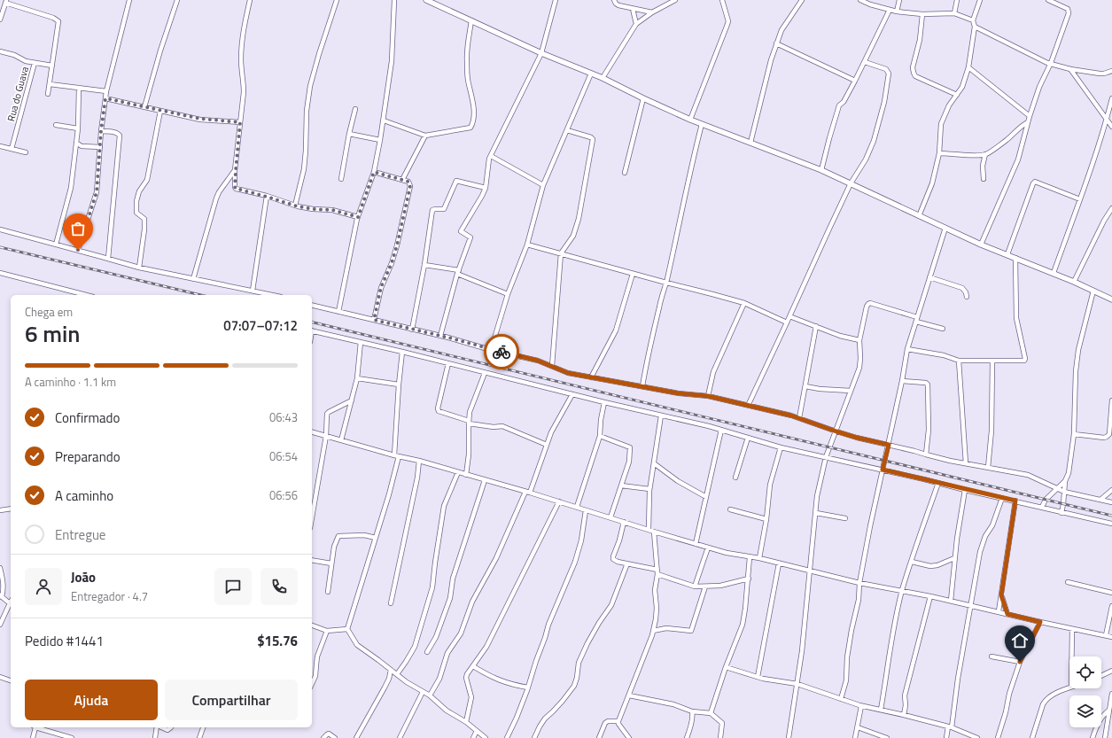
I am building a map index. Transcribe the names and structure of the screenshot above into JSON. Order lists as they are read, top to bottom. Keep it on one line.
{"streets":{"street":["Rua do Guava"]},"page":{"heading":["6 min","Chega em","07:07–07:12"],"panel":["João","Entregador · 4.7","Pedido #1441","$15.76"],"bar":"A caminho · 1.1 km","list":[["Confirmado","06:43"],["Preparando","06:54"],["A caminho","06:56"],"Entregue"],"buttons":["Ajuda","Compartilhar"]}}
